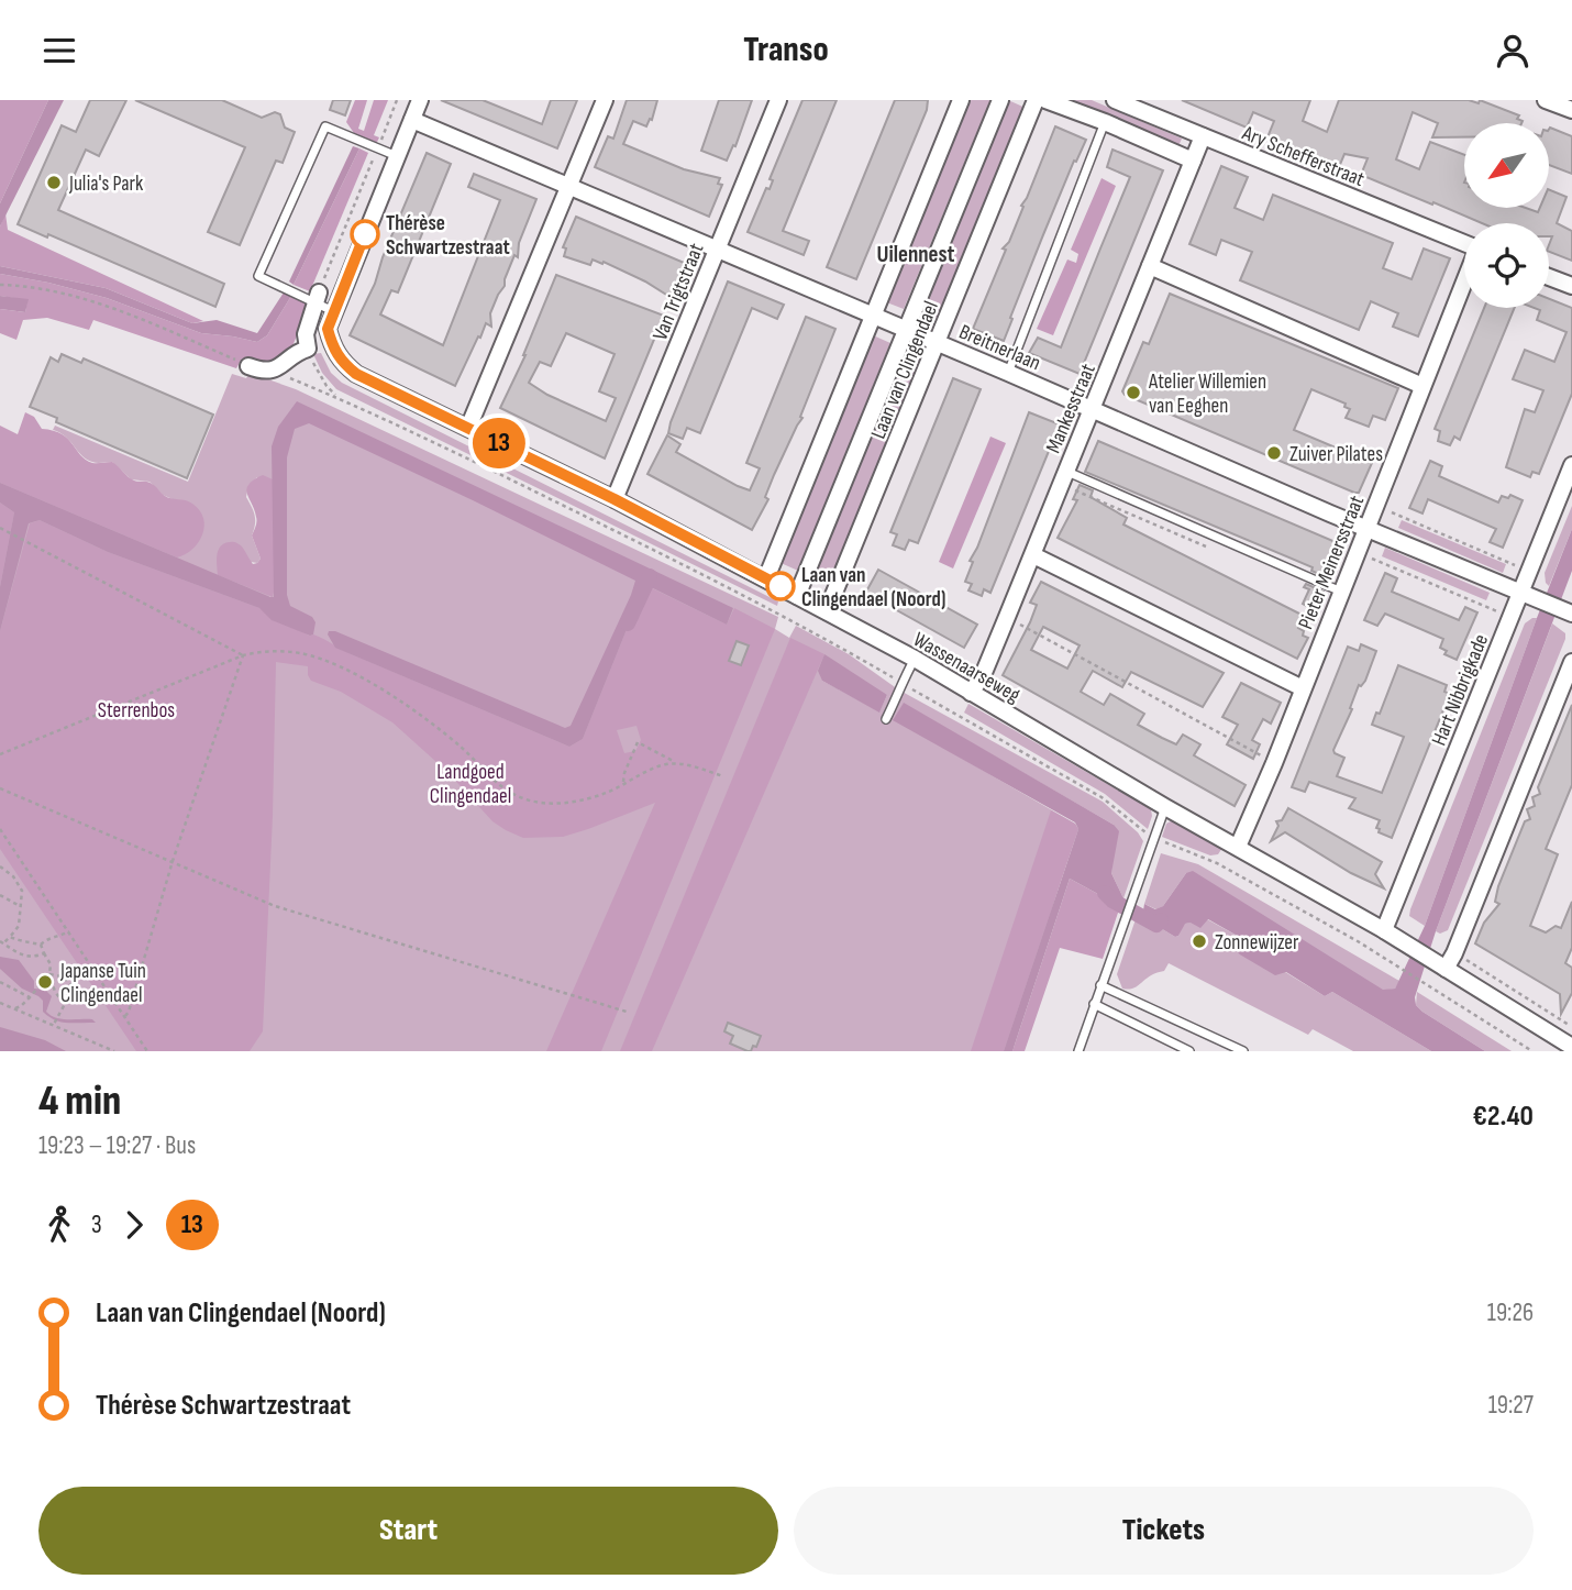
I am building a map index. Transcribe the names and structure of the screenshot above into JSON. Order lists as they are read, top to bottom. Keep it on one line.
{"streets":{"street":["Ary Schefferstraat","Van Trigtstraat","Breitnerlaan","Laan van Clingendael","Mankesstraat","Pieter Meinersstraat","Wassenaarseweg","Hart Nibbrigkade"]},"crossings":[["Ary Schefferstraat","Mankesstraat"],["Van Trigtstraat","Breitnerlaan"],["Van Trigtstraat","Wassenaarseweg"],["Breitnerlaan","Laan van Clingendael"],["Breitnerlaan","Mankesstraat"],["Breitnerlaan","Pieter Meinersstraat"],["Breitnerlaan","Hart Nibbrigkade"],["Laan van Clingendael","Wassenaarseweg"],["Mankesstraat","Wassenaarseweg"],["Pieter Meinersstraat","Wassenaarseweg"],["Wassenaarseweg","Hart Nibbrigkade"]],"districts":["Uilennest"],"parks":["Sterrenbos","Landgoed Clingendael"],"places":["Julia's Park","Thérèse Schwartzestraat","Atelier Willemien van Eeghen","Zuiver Pilates","Laan van Clingendael (Noord)","Zonnewijzer","Japanse Tuin Clingendael"],"lines":["bus line 13"],"north":"bottom left","page":{"header":"Transo","on_map":"13","heading":["4 min","19:23 – 19:27 · Bus","€2.40"],"legs":["3","13"],"list":[{"name":"Laan van Clingendael (Noord)","value":"19:26"},{"name":"Thérèse Schwartzestraat","value":"19:27"}],"buttons":["Start","Tickets"]}}
